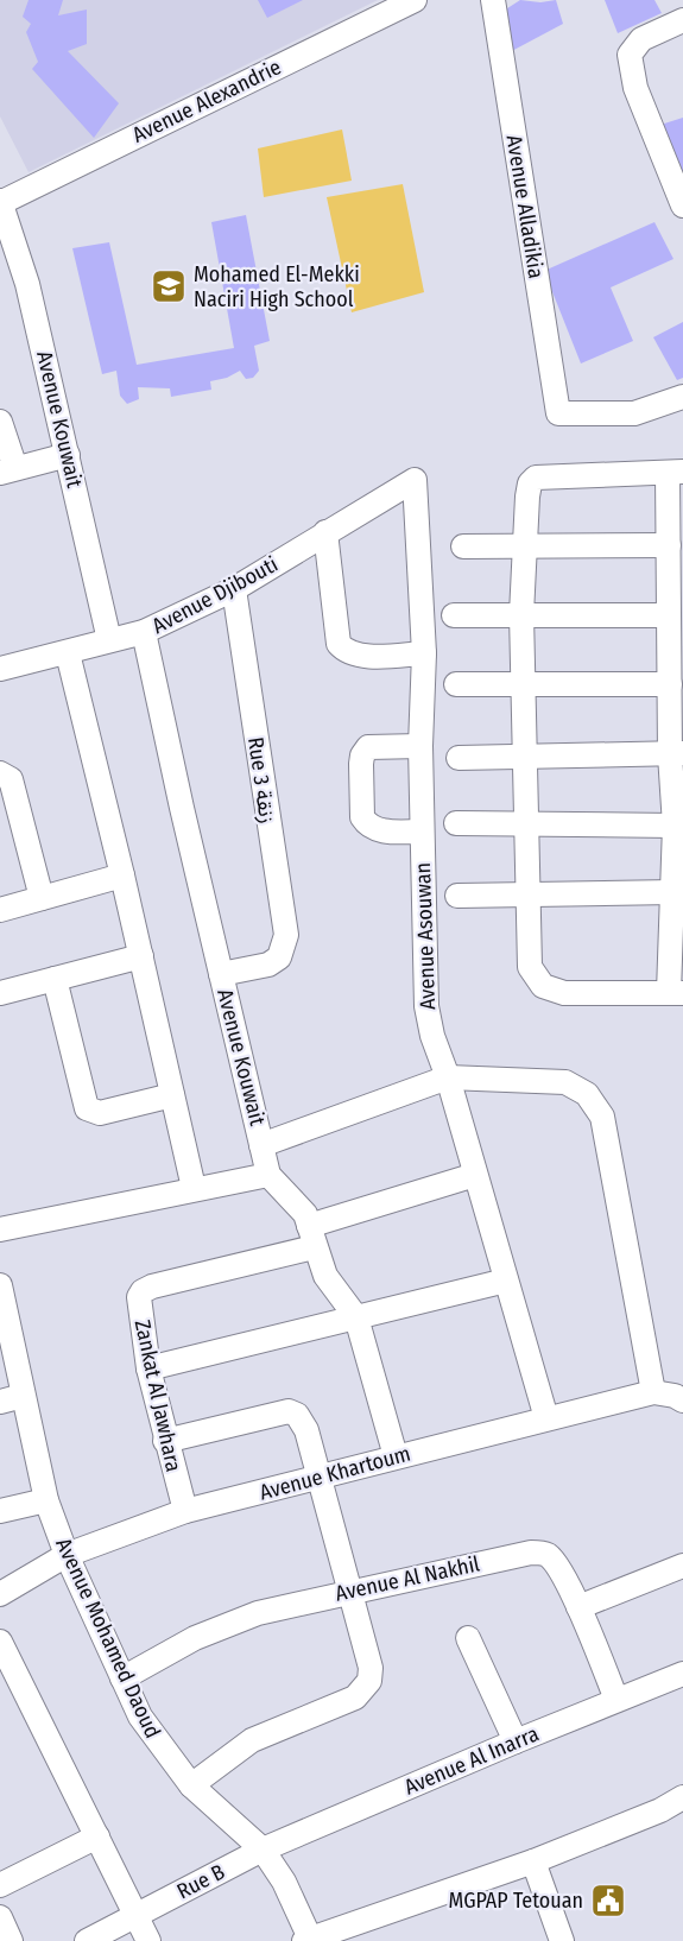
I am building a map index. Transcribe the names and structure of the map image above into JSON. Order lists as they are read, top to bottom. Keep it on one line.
{"streets":{"street":["Avenue Alexandrie","Avenue Alladikia","Avenue Kouwait","Avenue Djibouti","Rue 3 زنقة","Avenue Asouwan","Zankat Al Jawhara","Avenue Khartoum","Avenue Al Nakhil","Avenue Mohamed Daoud","Avenue Al Inarra","Rue B"]},"crossings":[["Avenue Alexandrie","Avenue Kouwait"],["Avenue Kouwait","Avenue Djibouti"],["Avenue Kouwait","Rue 3 زنقة"],["Avenue Djibouti","Rue 3 زنقة"],["Avenue Djibouti","Avenue Asouwan"],["Avenue Asouwan","Avenue Khartoum"],["Zankat Al Jawhara","Avenue Khartoum"],["Avenue Khartoum","Avenue Mohamed Daoud"],["Avenue Al Nakhil","Avenue Mohamed Daoud"],["Avenue Al Nakhil","Avenue Al Inarra"],["Avenue Mohamed Daoud","Avenue Al Inarra"],["Avenue Mohamed Daoud","Rue B"],["Avenue Al Inarra","Rue B"]],"places":{"school or university":["Mohamed El-Mekki Naciri High School"],"public building":["MGPAP Tetouan"]}}
